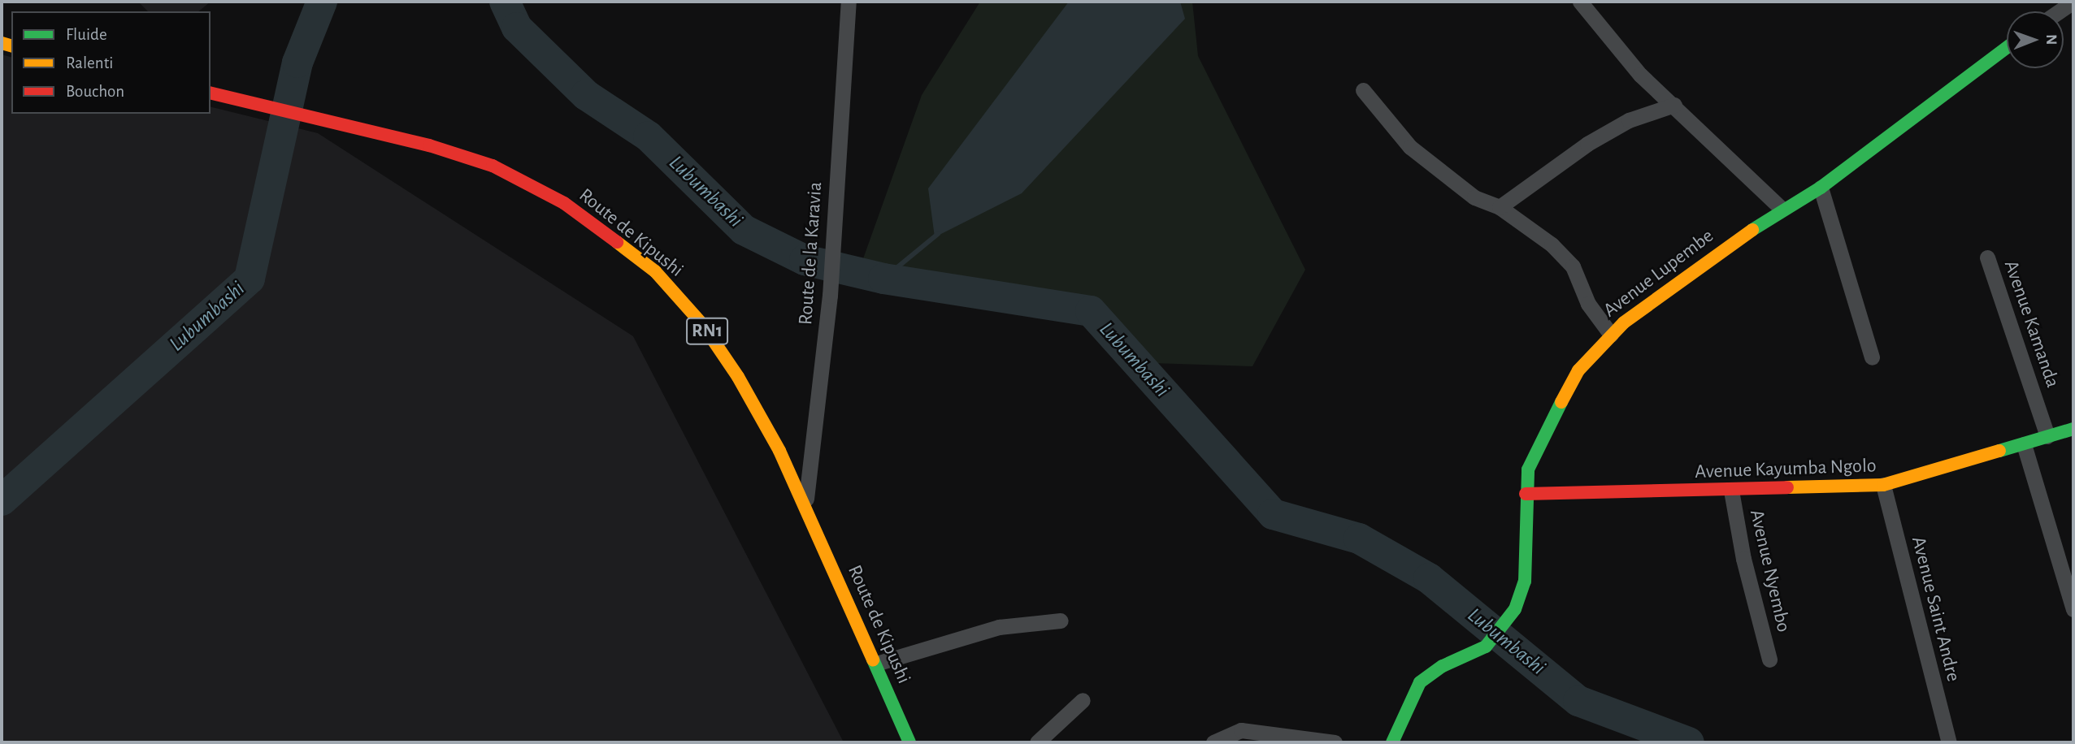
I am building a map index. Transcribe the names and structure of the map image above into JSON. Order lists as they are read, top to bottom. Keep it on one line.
{"streets":{"main road":["Route de Kipushi","Avenue Lupembe","RN1","Avenue Kayumba Ngolo"],"street":["Route de la Karavia","Avenue Kamanda","Avenue Nyembo","Avenue Saint Andre"]},"crossings":[["Route de Kipushi","Route de la Karavia"],["Avenue Lupembe","Avenue Kayumba Ngolo"],["Avenue Kamanda","Avenue Kayumba Ngolo"],["Avenue Kayumba Ngolo","Avenue Nyembo"],["Avenue Kayumba Ngolo","Avenue Saint Andre"]],"water":["Lubumbashi"],"legend":["Fluide","Ralenti","Bouchon"],"north":"right"}
